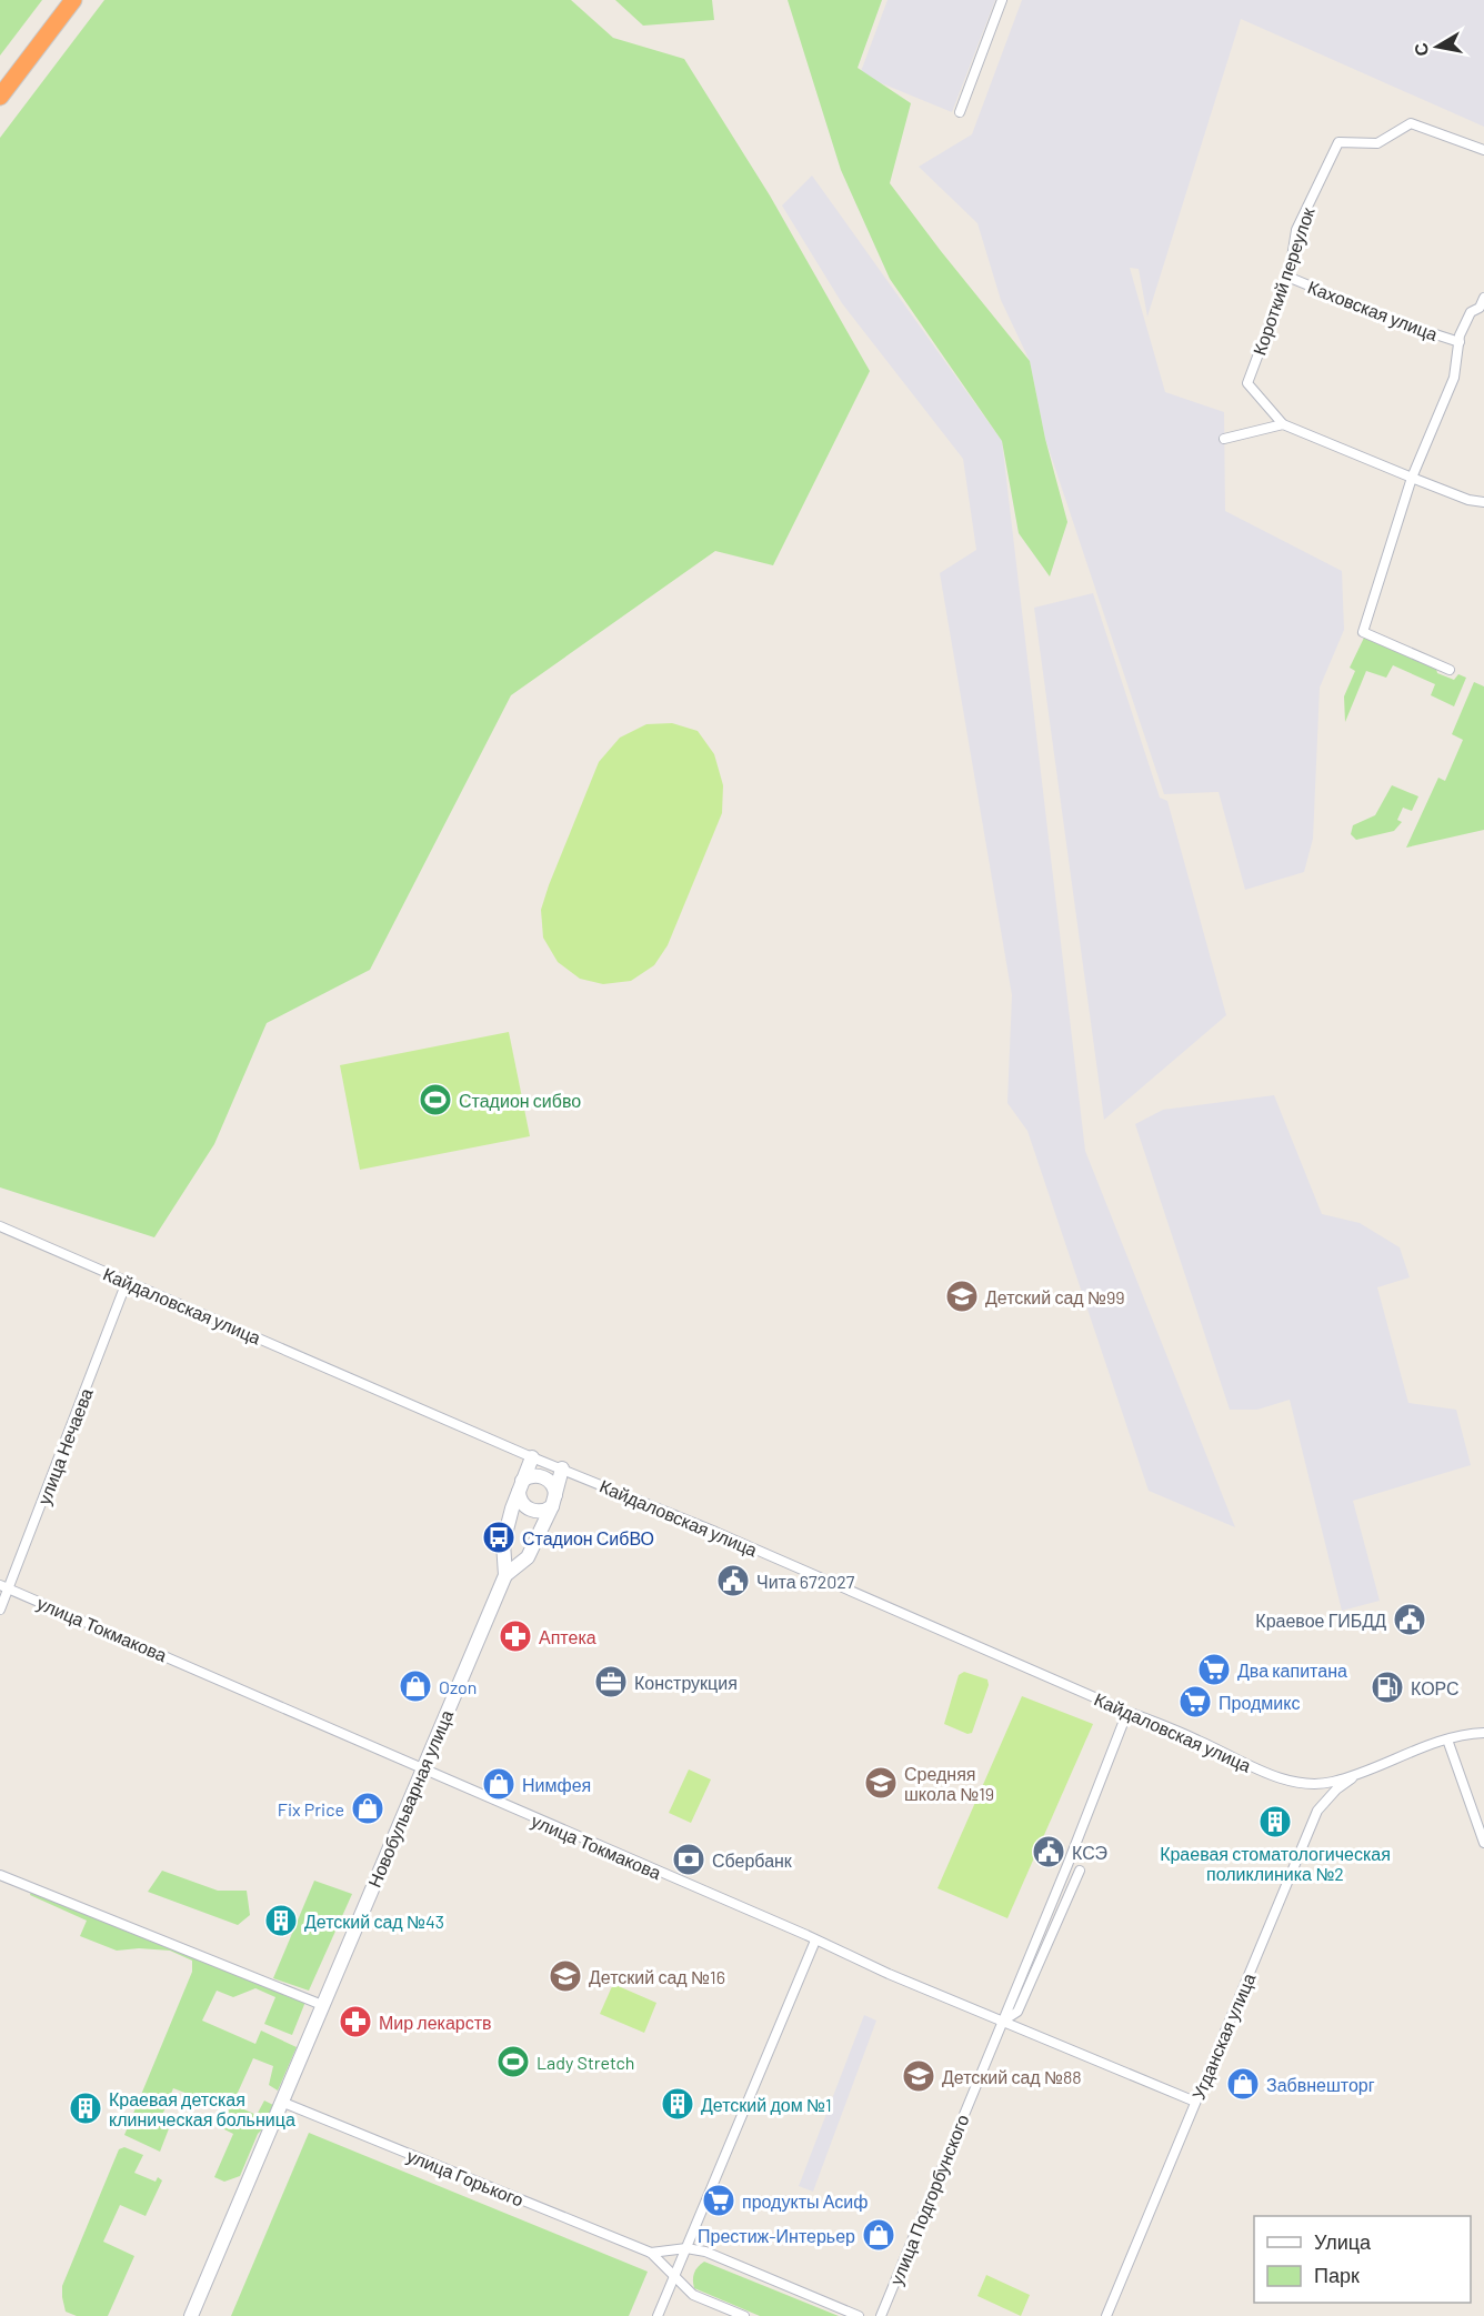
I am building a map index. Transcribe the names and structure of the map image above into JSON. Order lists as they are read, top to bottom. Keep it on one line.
{"streets":{"street":["Короткий переулок","Каховская улица","Кайдаловская улица","улица Нечаева","улица Токмакова","Новобульварная улица","Угданская улица","улица Горького","улица Подгорбунского"]},"crossings":[["Короткий переулок","Каховская улица"],["Кайдаловская улица","улица Нечаева"],["Кайдаловская улица","Угданская улица"],["Кайдаловская улица","улица Подгорбунского"],["улица Нечаева","улица Токмакова"],["улица Токмакова","Новобульварная улица"],["улица Токмакова","Угданская улица"],["улица Токмакова","улица Подгорбунского"],["Новобульварная улица","улица Горького"]],"places":{"sports":["Стадион сибво","Lady Stretch"],"school or university":["Детский сад №99","Средняя школа №19","Детский сад №16","Детский сад №88"],"bus stop":["Стадион СибВО"],"public building":["Чита 672027","Краевое ГИБДД","КСЭ"],"pharmacy":["Аптека","Мир лекарств"],"supermarket":["Два капитана","Продмикс","продукты Асиф"],"office":["Конструкция"],"shop":["Ozon","Нимфея","Fix Price","Забвнешторг","Престиж-Интерьер"],"fuel station":["КОРС"],"building":["Краевая стоматологическая поликлиника №2","Детский сад №43","Детский дом №1","Краевая детская клиническая больница"],"bank":["Сбербанк"]},"legend":["Улица","Парк"],"north":"left"}
